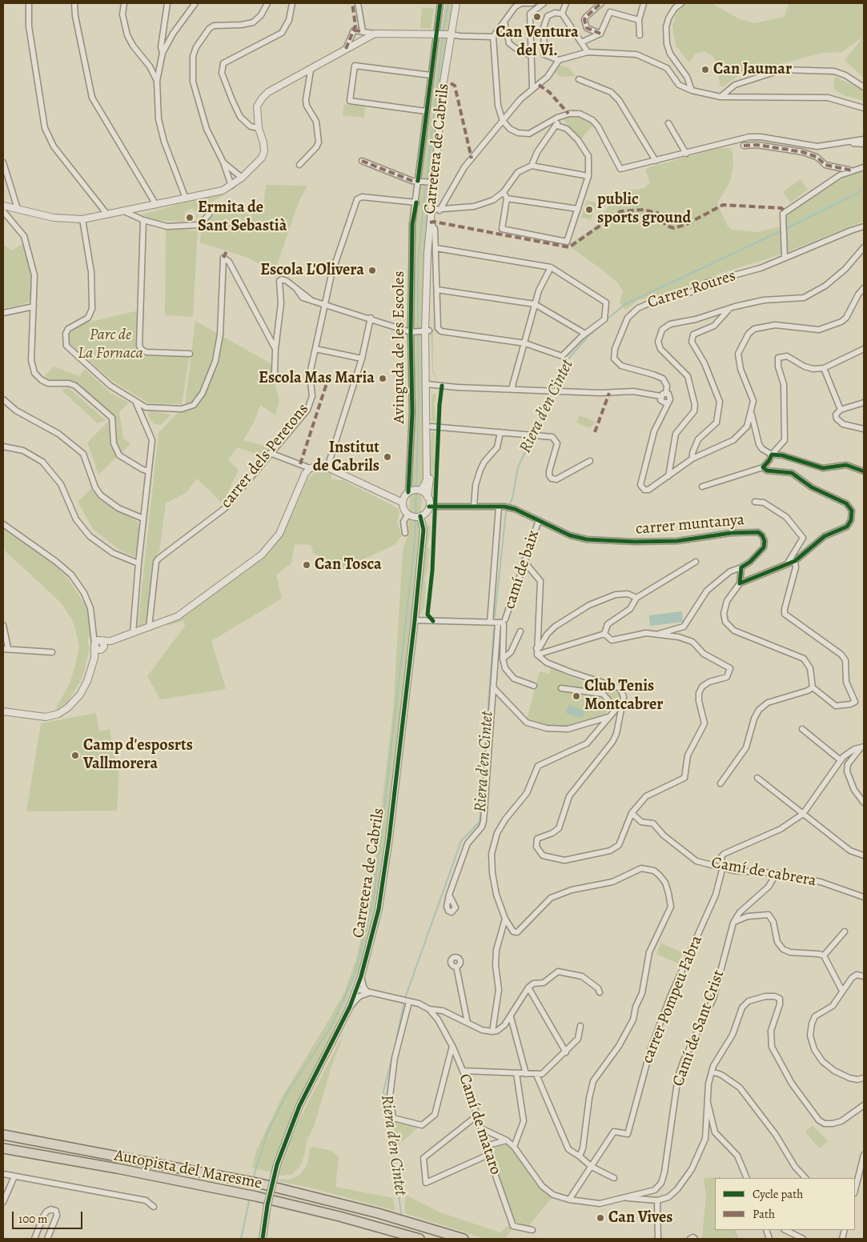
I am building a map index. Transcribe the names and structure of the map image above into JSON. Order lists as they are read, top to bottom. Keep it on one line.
{"streets":{"highway":["Autopista del Maresme"],"street":["Carretera de Cabrils","Carrer Roures","Avinguda de les Escoles","carrer dels Peretons","carrer muntanya","camí de baix","Camí de cabrera","carrer Pompeu Fabra","Camí de Sant Crist","Camí de mataro"]},"crossings":[["Carretera de Cabrils","Avinguda de les Escoles"],["Carretera de Cabrils","carrer muntanya"],["Avinguda de les Escoles","carrer dels Peretons"],["Avinguda de les Escoles","carrer muntanya"],["carrer muntanya","camí de baix"],["Camí de cabrera","carrer Pompeu Fabra"],["Camí de cabrera","Camí de Sant Crist"],["carrer Pompeu Fabra","Camí de Sant Crist"],["Camí de Sant Crist","Camí de mataro"]],"water":["Riera d'en Cintet"],"parks":["Parc de La Fornaca"],"places":["Can Ventura del Vi.","Can Jaumar","public sports ground","Ermita de Sant Sebastià","Escola L'Olivera","Escola Mas Maria","Institut de Cabrils","Can Tosca","Club Tenis Montcabrer","Camp d'esposrts Vallmorera","Can Vives"],"legend":["Cycle path","Path"],"scale_bar":"100 m"}
